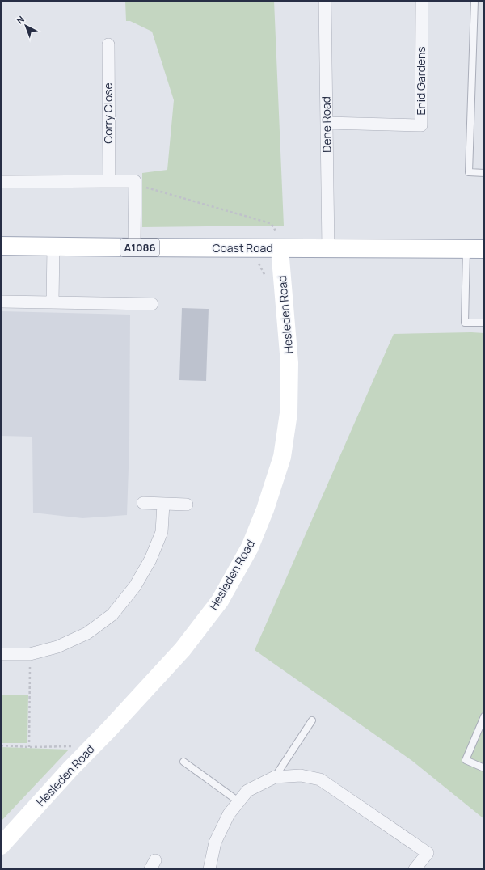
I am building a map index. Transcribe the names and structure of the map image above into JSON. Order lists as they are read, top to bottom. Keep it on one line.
{"streets":{"main road":["A1086","Coast Road","Hesleden Road"],"street":["Enid Gardens","Corry Close","Dene Road"]},"crossings":[["Enid Gardens","Dene Road"],["Dene Road","Coast Road"],["Coast Road","Hesleden Road"]],"north":"top left"}
